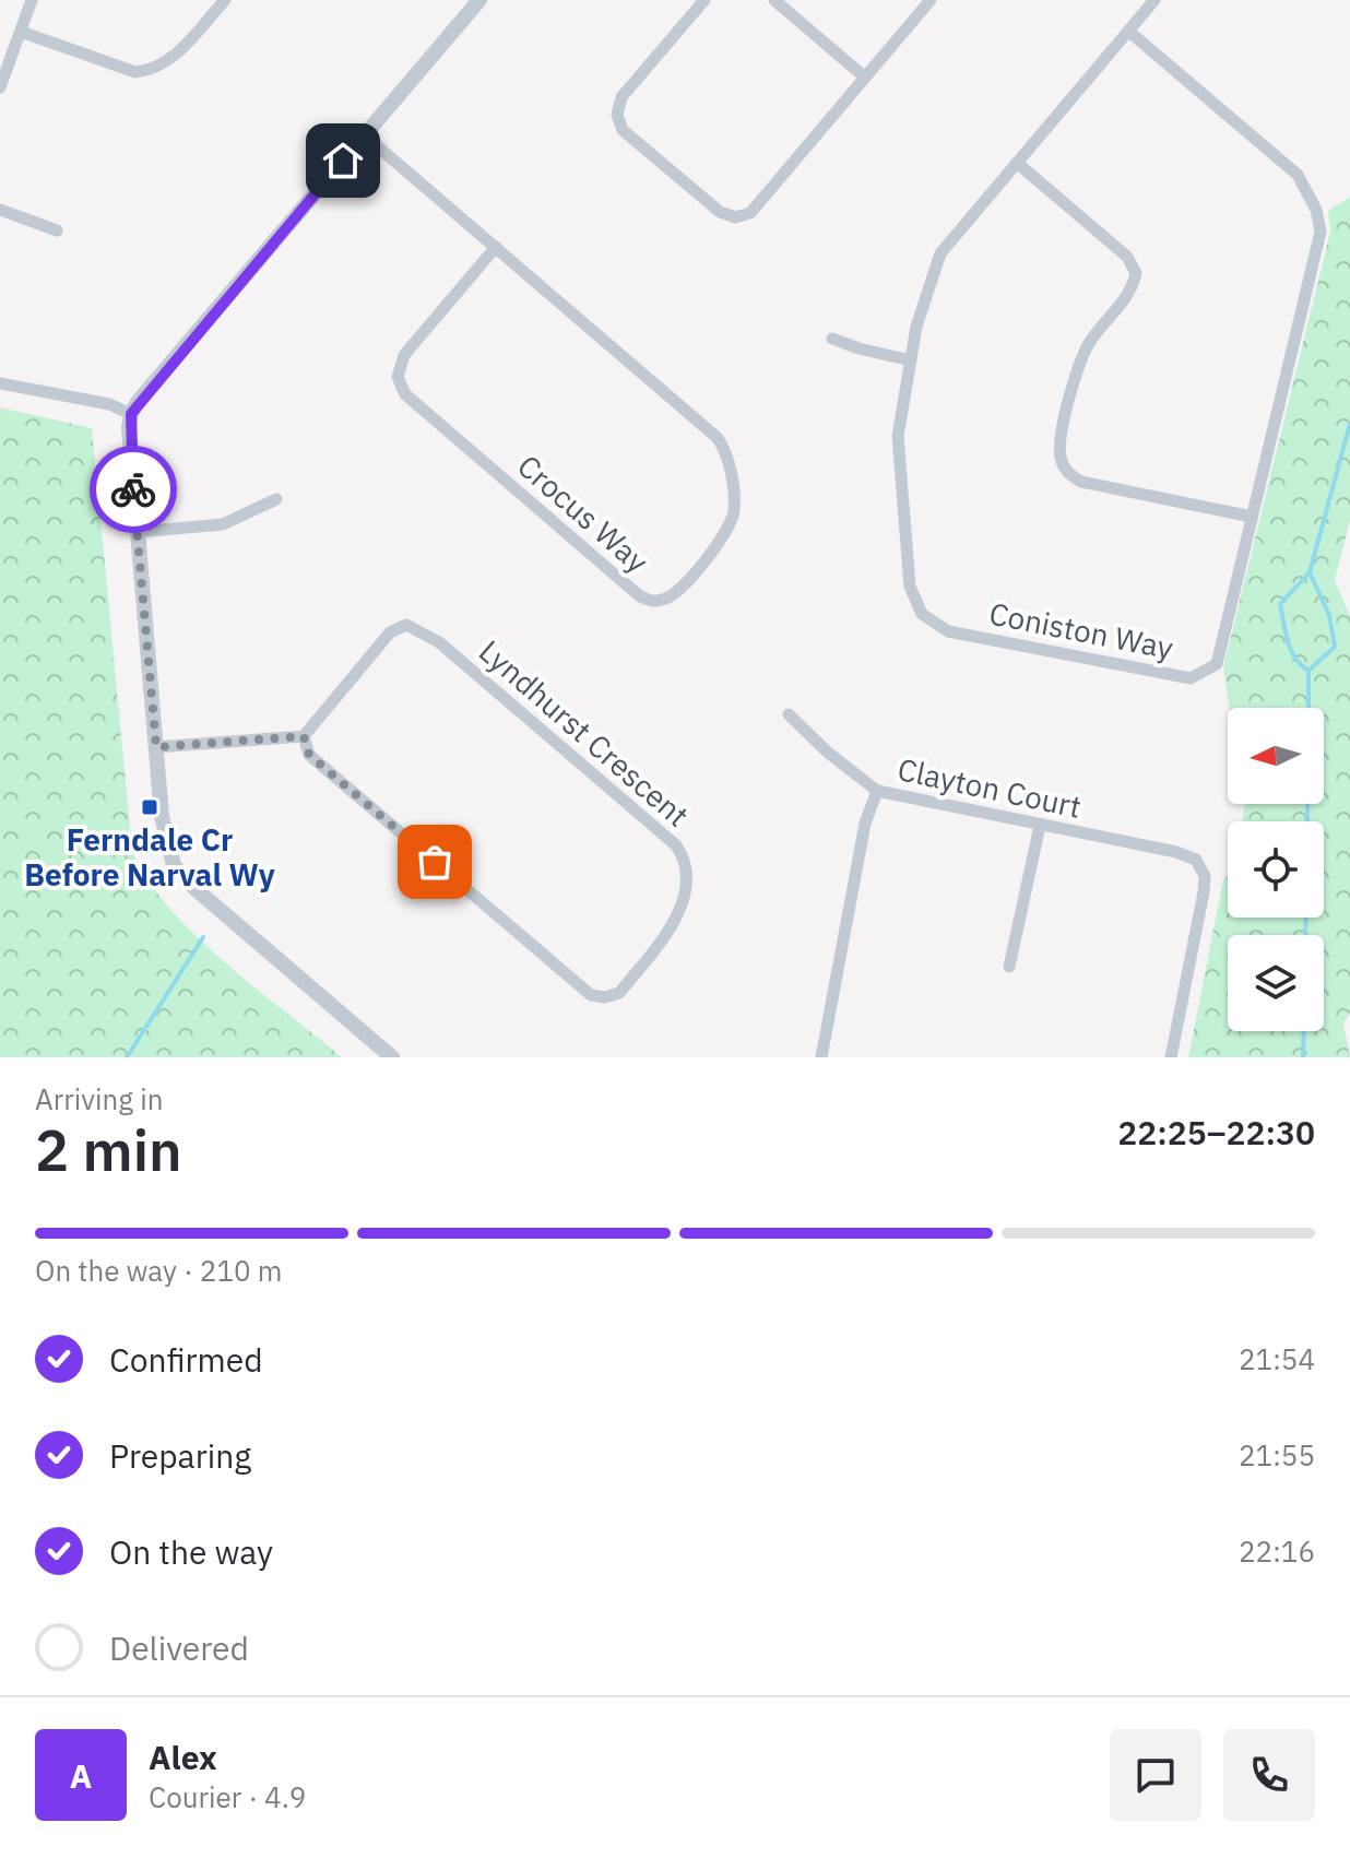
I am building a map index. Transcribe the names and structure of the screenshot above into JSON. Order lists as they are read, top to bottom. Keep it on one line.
{"streets":{"street":["Crocus Way","Coniston Way","Lyndhurst Crescent","Clayton Court"]},"places":{"transit":["Ferndale Cr Before Narval Wy"]},"north":"left","page":{"heading":["2 min","Arriving in","22:25–22:30"],"panel":["Alex","Courier · 4.9"],"bar":"On the way · 210 m","list":[["Confirmed","21:54"],["Preparing","21:55"],["On the way","22:16"],"Delivered"],"round":"A"}}
